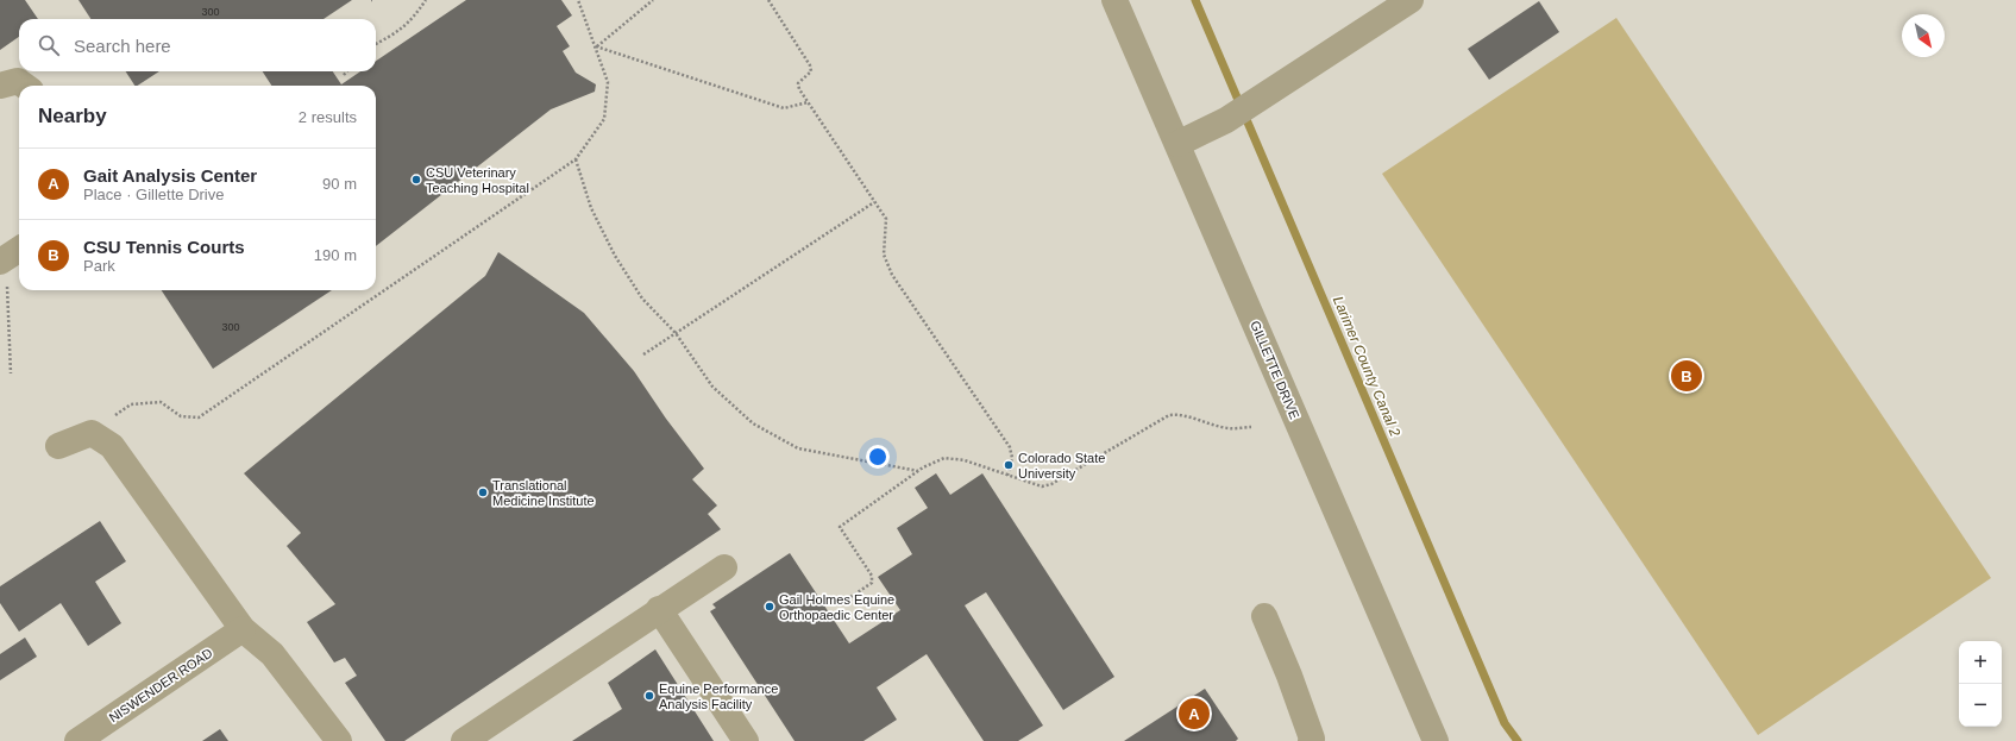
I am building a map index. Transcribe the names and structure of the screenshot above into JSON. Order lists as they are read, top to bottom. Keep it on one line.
{"streets":{"street":["GILLETTE DRIVE","NISWENDER ROAD"]},"water":["Larimer County Canal 2"],"places":["CSU Veterinary Teaching Hospital","Colorado State University","Translational Medicine Institute","Gail Holmes Equine Orthopaedic Center","Equine Performance Analysis Facility"],"house_numbers":["300","300"],"north":"bottom right","page":{"search":"Search here","heading":["Nearby","2 results"],"list":[{"mark":"A","name":"Gait Analysis Center","note":"Place · Gillette Drive","value":"90 m"},{"mark":"B","name":"CSU Tennis Courts","note":"Park","value":"190 m"}],"pins":["B","A"],"map_buttons":["+","−"]}}
